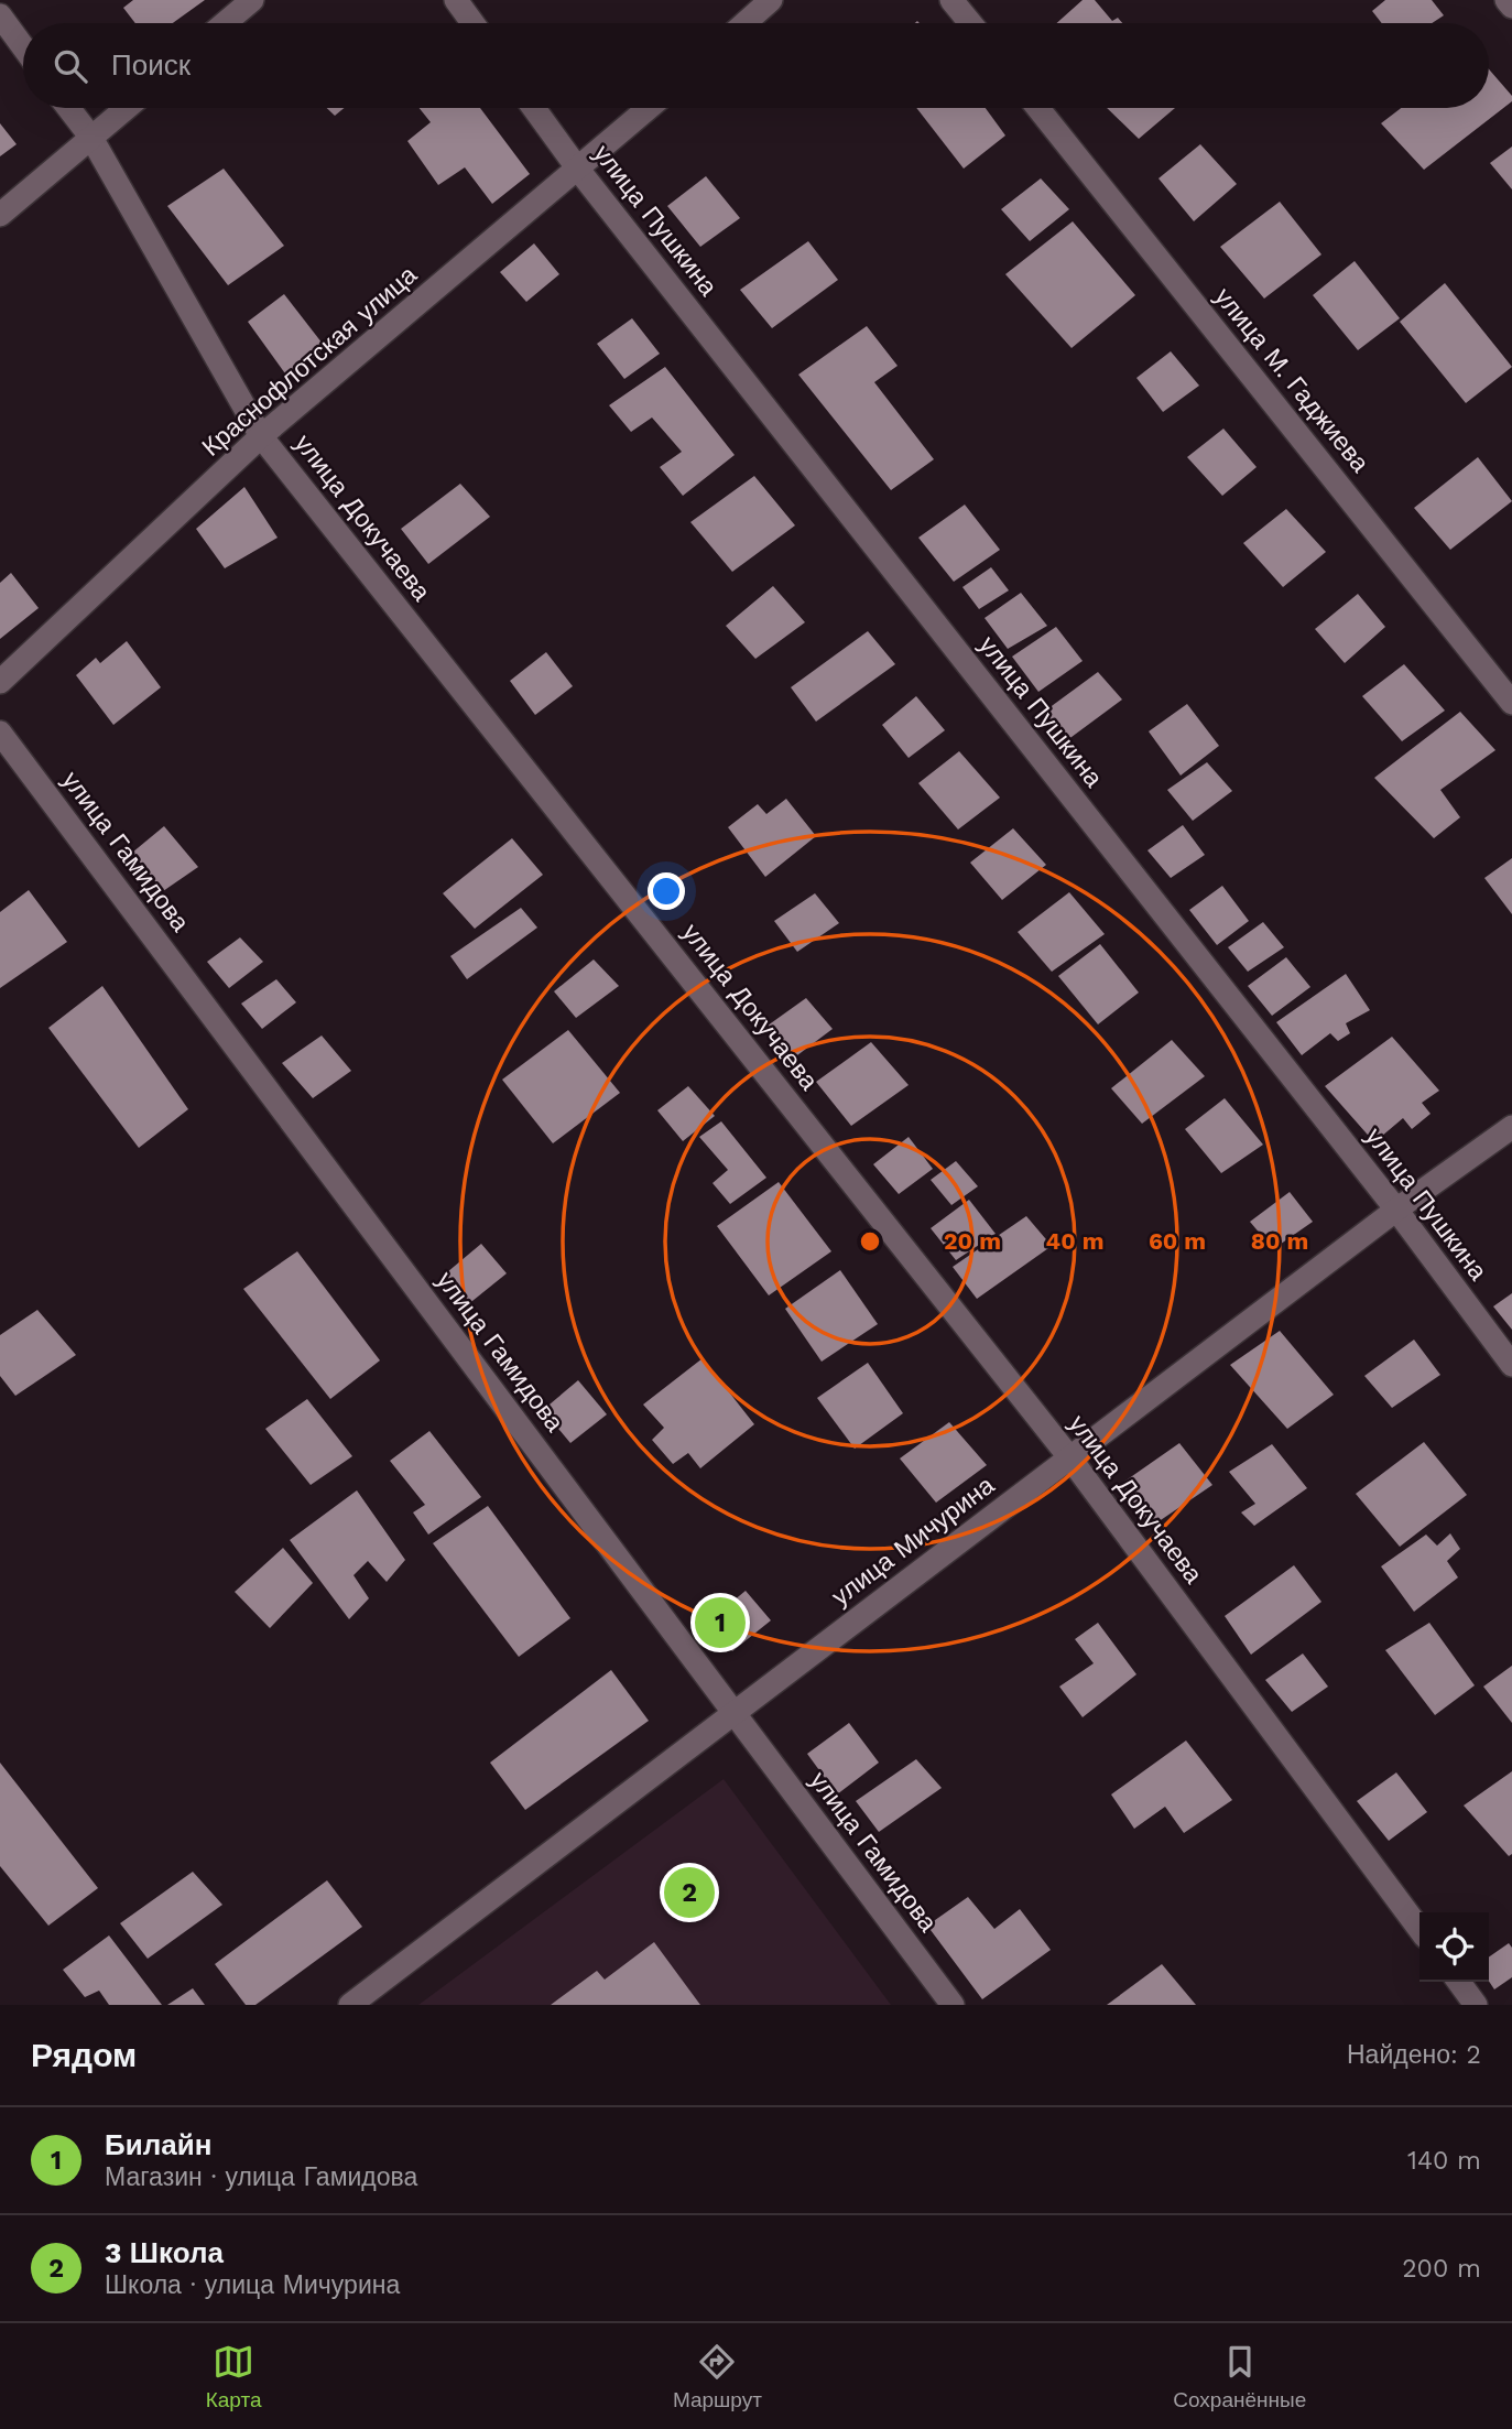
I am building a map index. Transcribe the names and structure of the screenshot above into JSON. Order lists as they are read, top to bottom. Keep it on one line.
{"streets":{"street":["улица Пушкина","Краснофлотская улица","улица М. Гаджиева","улица Докучаева","улица Гамидова","улица Мичурина"]},"crossings":[["улица Пушкина","Краснофлотская улица"],["улица Пушкина","улица Мичурина"],["Краснофлотская улица","улица Докучаева"],["улица Докучаева","улица Мичурина"],["улица Гамидова","улица Мичурина"]],"page":{"search":"Поиск","pins":["1","2"],"heading":["Рядом","Найдено: 2"],"list":[{"mark":"1","name":"Билайн","note":"Магазин · улица Гамидова","value":"140 m"},{"mark":"2","name":"3 Школа","note":"Школа · улица Мичурина","value":"200 m"}],"nav":["Карта","Маршрут","Сохранённые"]},"rings":["20 m","40 m","60 m","80 m"]}
